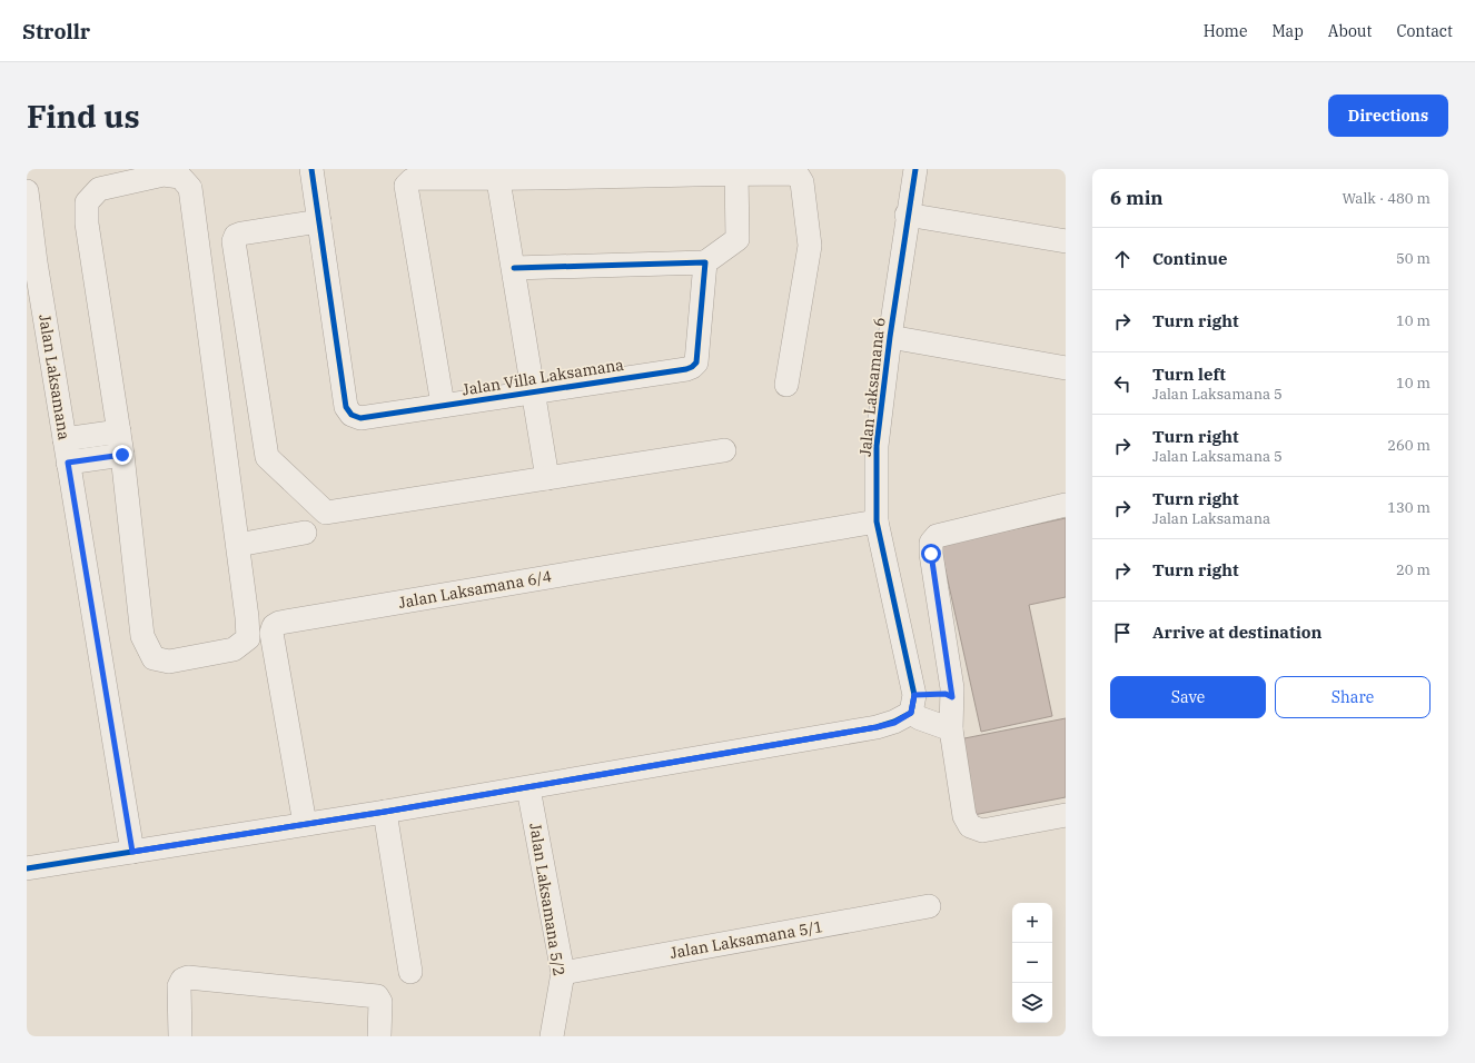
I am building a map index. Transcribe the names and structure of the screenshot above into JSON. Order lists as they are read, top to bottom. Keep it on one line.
{"streets":{"street":["Jalan Laksamana","Jalan Villa Laksamana","Jalan Laksamana 6","Jalan Laksamana 6/4","Jalan Laksamana 5/2","Jalan Laksamana 5/1"]},"crossings":[["Jalan Laksamana 6","Jalan Laksamana 6/4"],["Jalan Laksamana 5/2","Jalan Laksamana 5/1"]],"page":{"header":"Strollr","nav":["Home","Map","About","Contact"],"buttons":["Directions",["Save","Share"]],"title":"Find us","heading":["6 min","Walk · 480 m"],"list":[["Continue","50 m"],["Turn right","10 m"],["Turn left","Jalan Laksamana 5","10 m"],["Turn right","Jalan Laksamana 5","260 m"],["Turn right","Jalan Laksamana","130 m"],["Turn right","20 m"],"Arrive at destination"],"map_buttons":["+","−"]}}
